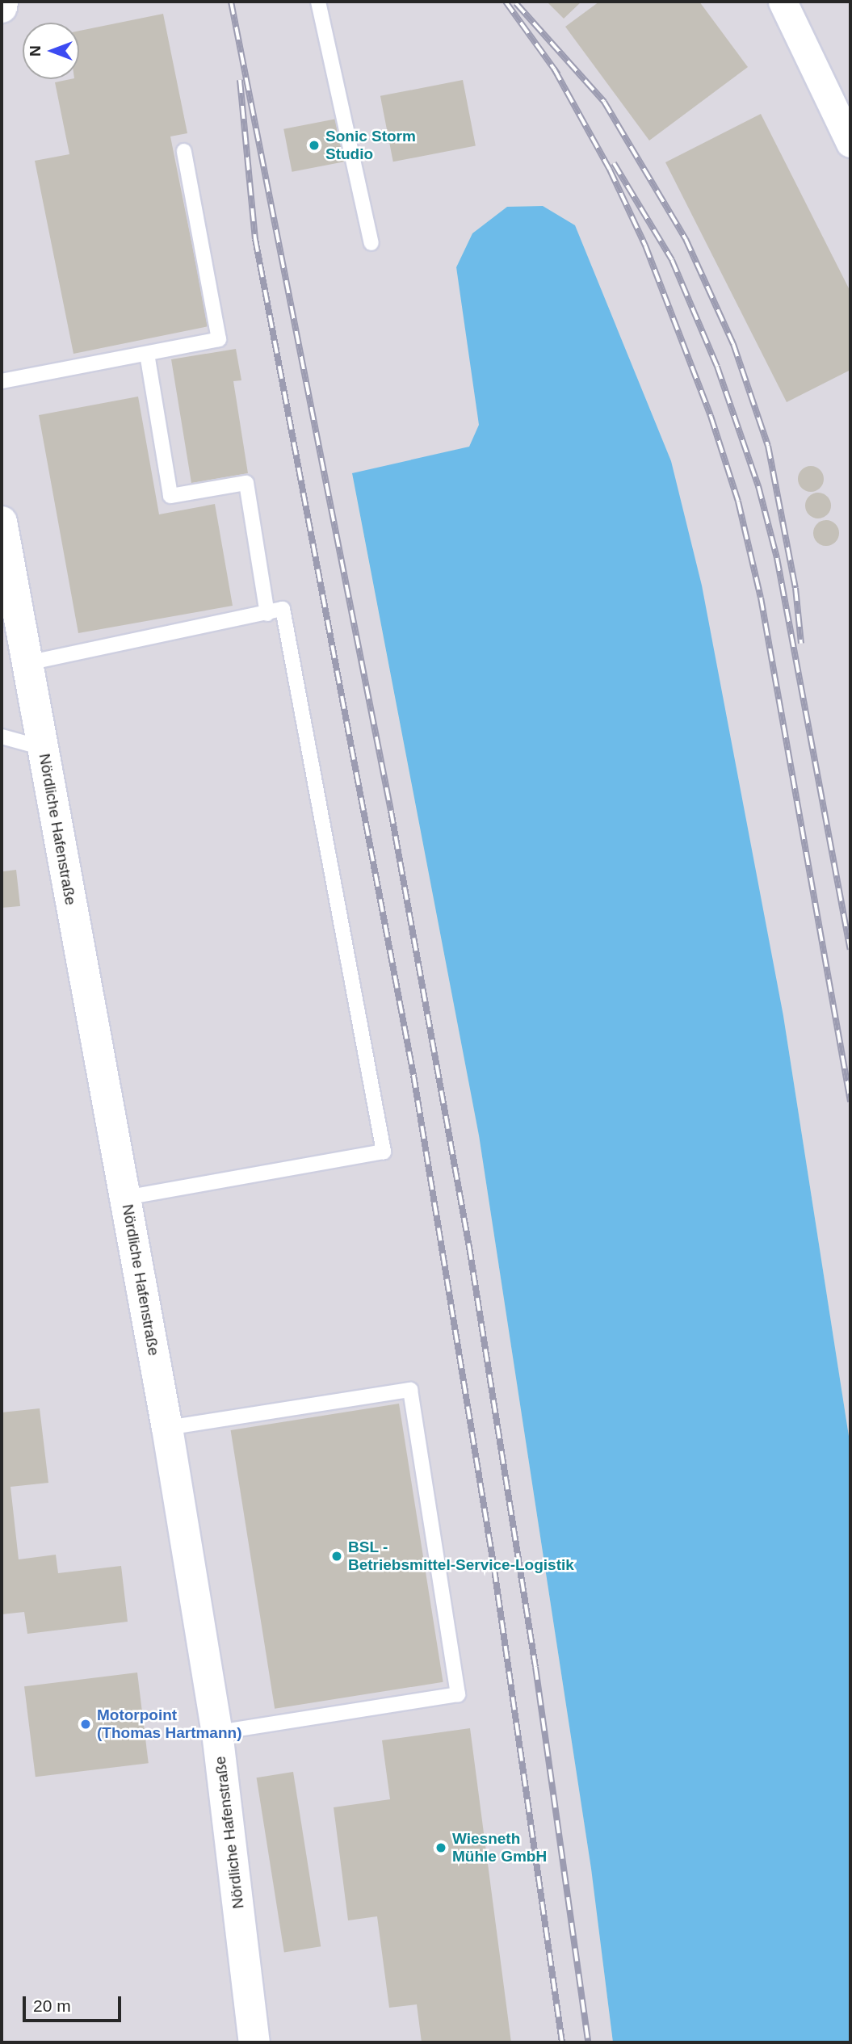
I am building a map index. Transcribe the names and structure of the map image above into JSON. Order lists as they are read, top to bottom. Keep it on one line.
{"streets":{"street":["Nördliche Hafenstraße"]},"places":["Sonic Storm Studio","BSL - Betriebsmittel-Service-Logistik","Motorpoint (Thomas Hartmann)","Wiesneth Mühle GmbH"],"scale_bar":"20 m","north":"left"}
